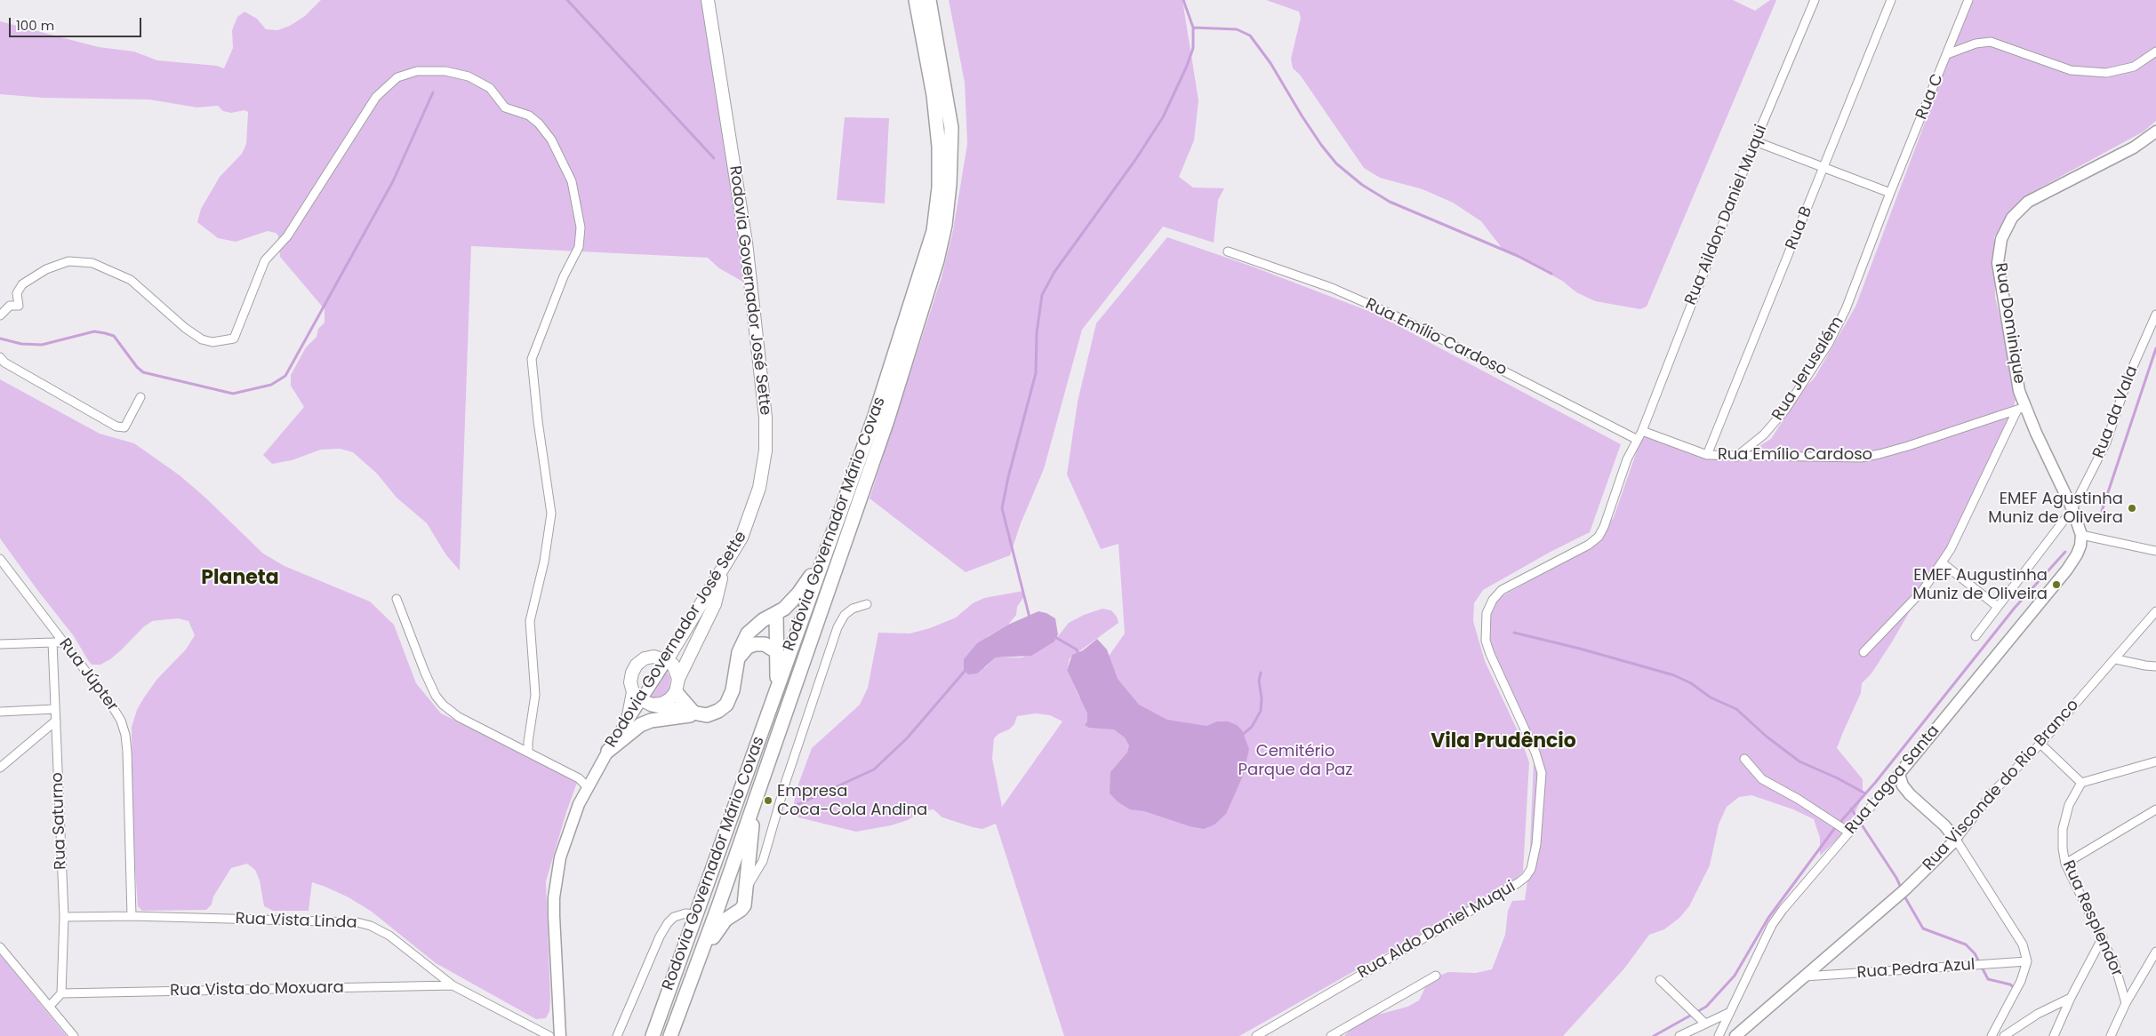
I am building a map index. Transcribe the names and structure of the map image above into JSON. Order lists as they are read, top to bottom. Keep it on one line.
{"streets":{"highway":["Rodovia Governador Mário Covas"],"main road":["Rodovia Governador José Sette"],"street":["Rua C","Rua Aildon Daniel Muqui","Rua B","Rua Dominique","Rua Emílio Cardoso","Rua Jerusalém","Rua da Vala","Rua Júpter","Rua Lagoa Santa","Rua Visconde do Rio Branco","Rua Saturno","Rua Resplendor","Rua Vista Linda","Rua Aldo Daniel Muqui","Rua Pedra Azul","Rua Vista do Moxuara"]},"crossings":[["Rua C","Rua Jerusalém"],["Rua Aildon Daniel Muqui","Rua Emílio Cardoso"],["Rua Aildon Daniel Muqui","Rua Aldo Daniel Muqui"],["Rua B","Rua Emílio Cardoso"],["Rua Dominique","Rua Emílio Cardoso"],["Rua Dominique","Rua da Vala"],["Rua Dominique","Rua Lagoa Santa"],["Rua Emílio Cardoso","Rua Jerusalém"],["Rua Emílio Cardoso","Rua Aldo Daniel Muqui"],["Rua Júpter","Rua Vista Linda"],["Rua Visconde do Rio Branco","Rua Pedra Azul"],["Rua Saturno","Rua Vista Linda"],["Rua Saturno","Rua Vista do Moxuara"],["Rua Vista Linda","Rua Vista do Moxuara"]],"districts":["Planeta","Vila Prudêncio"],"parks":["Cemitério Parque da Paz"],"places":["EMEF Agustinha Muniz de Oliveira","EMEF Augustinha Muniz de Oliveira","Empresa Coca-Cola Andina"],"scale_bar":"100 m"}
